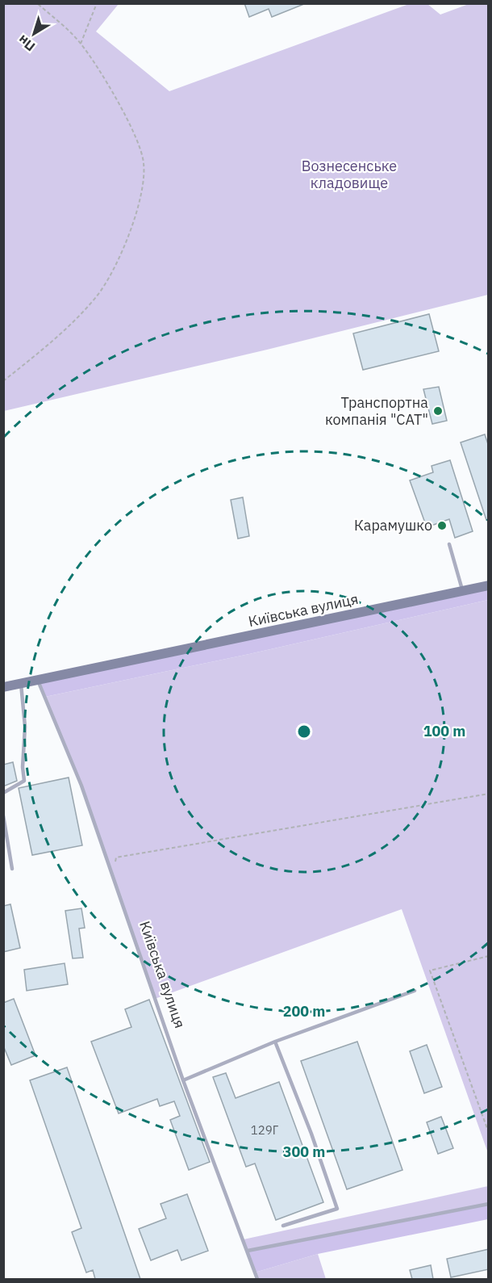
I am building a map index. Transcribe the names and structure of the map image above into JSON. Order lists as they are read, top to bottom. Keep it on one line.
{"streets":{"main road":["Київська вулиця"]},"parks":["Вознесенське кладовище"],"places":["Транспортна компанія \"САТ\"","Карамушко"],"house_numbers":["129Г"],"north":"bottom left","rings":["100 m","200 m","300 m"]}
